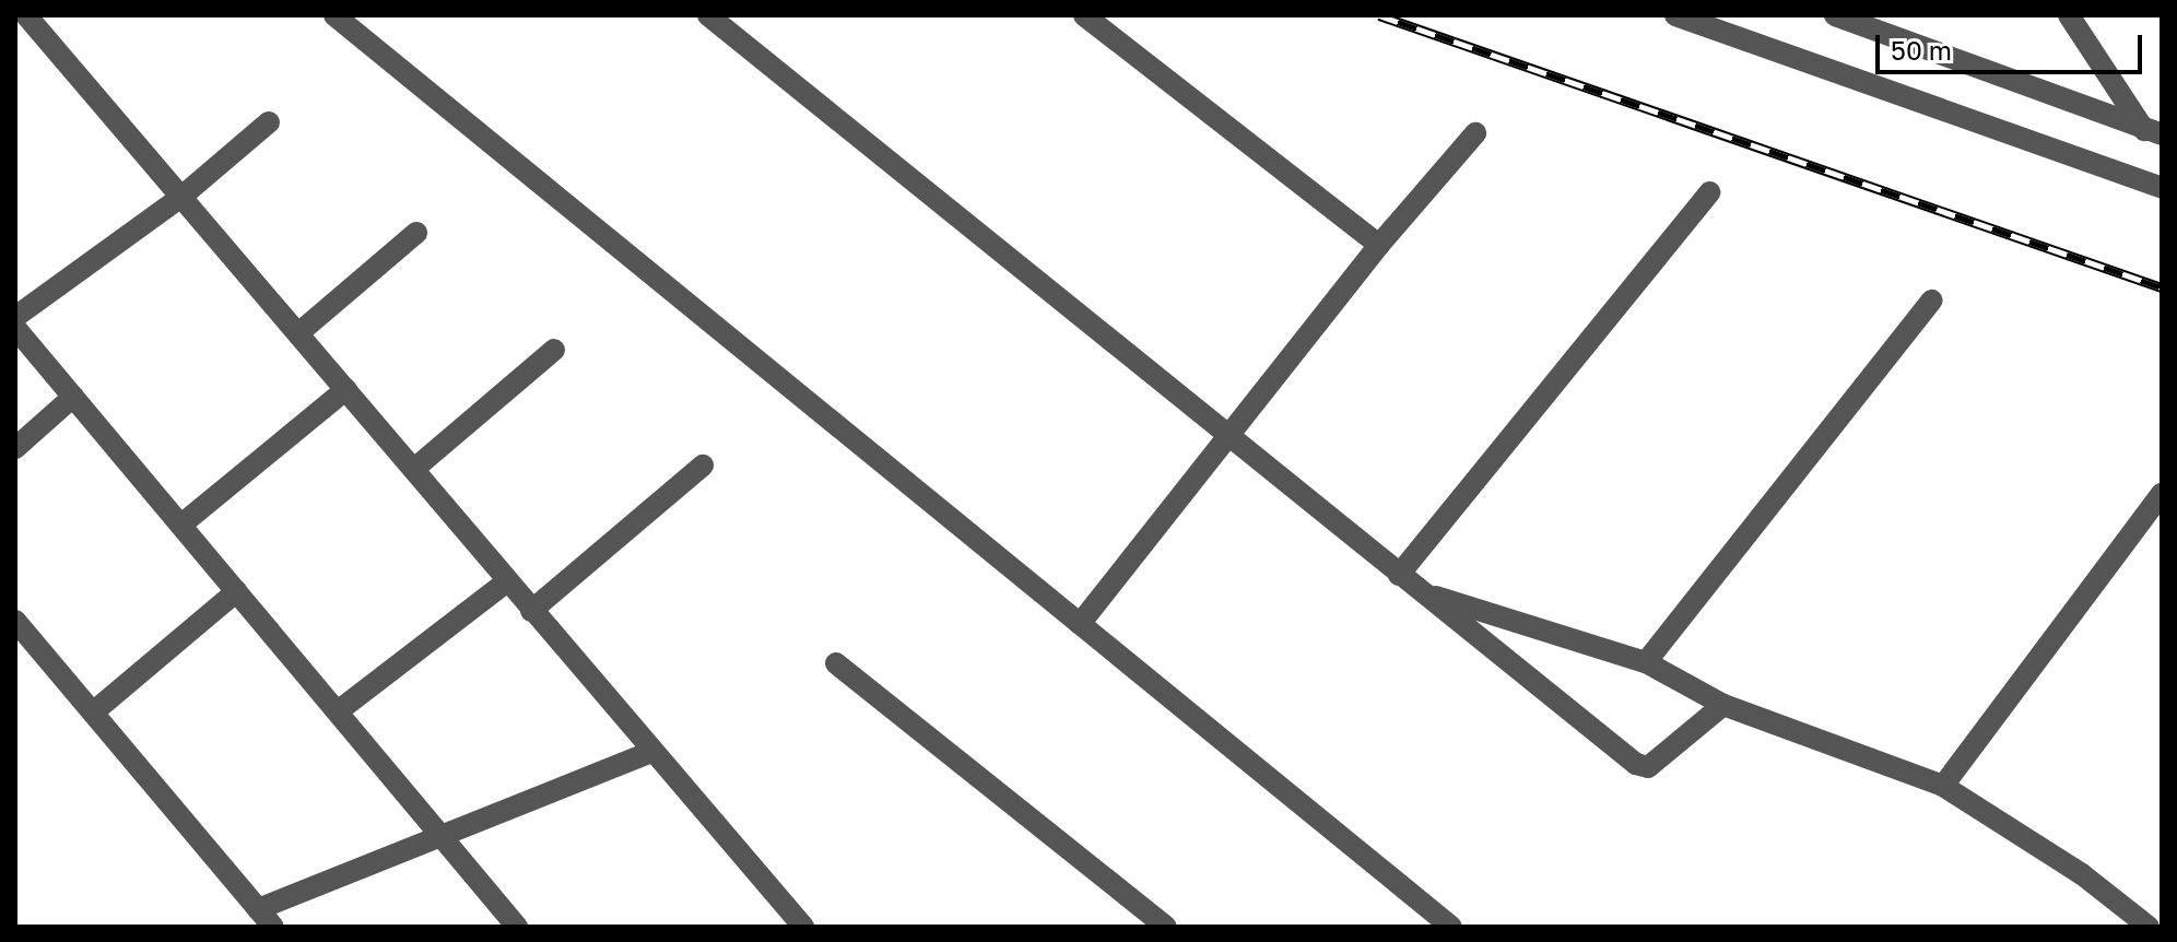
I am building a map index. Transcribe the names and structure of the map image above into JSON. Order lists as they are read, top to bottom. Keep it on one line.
{"scale_bar":"50 m"}
